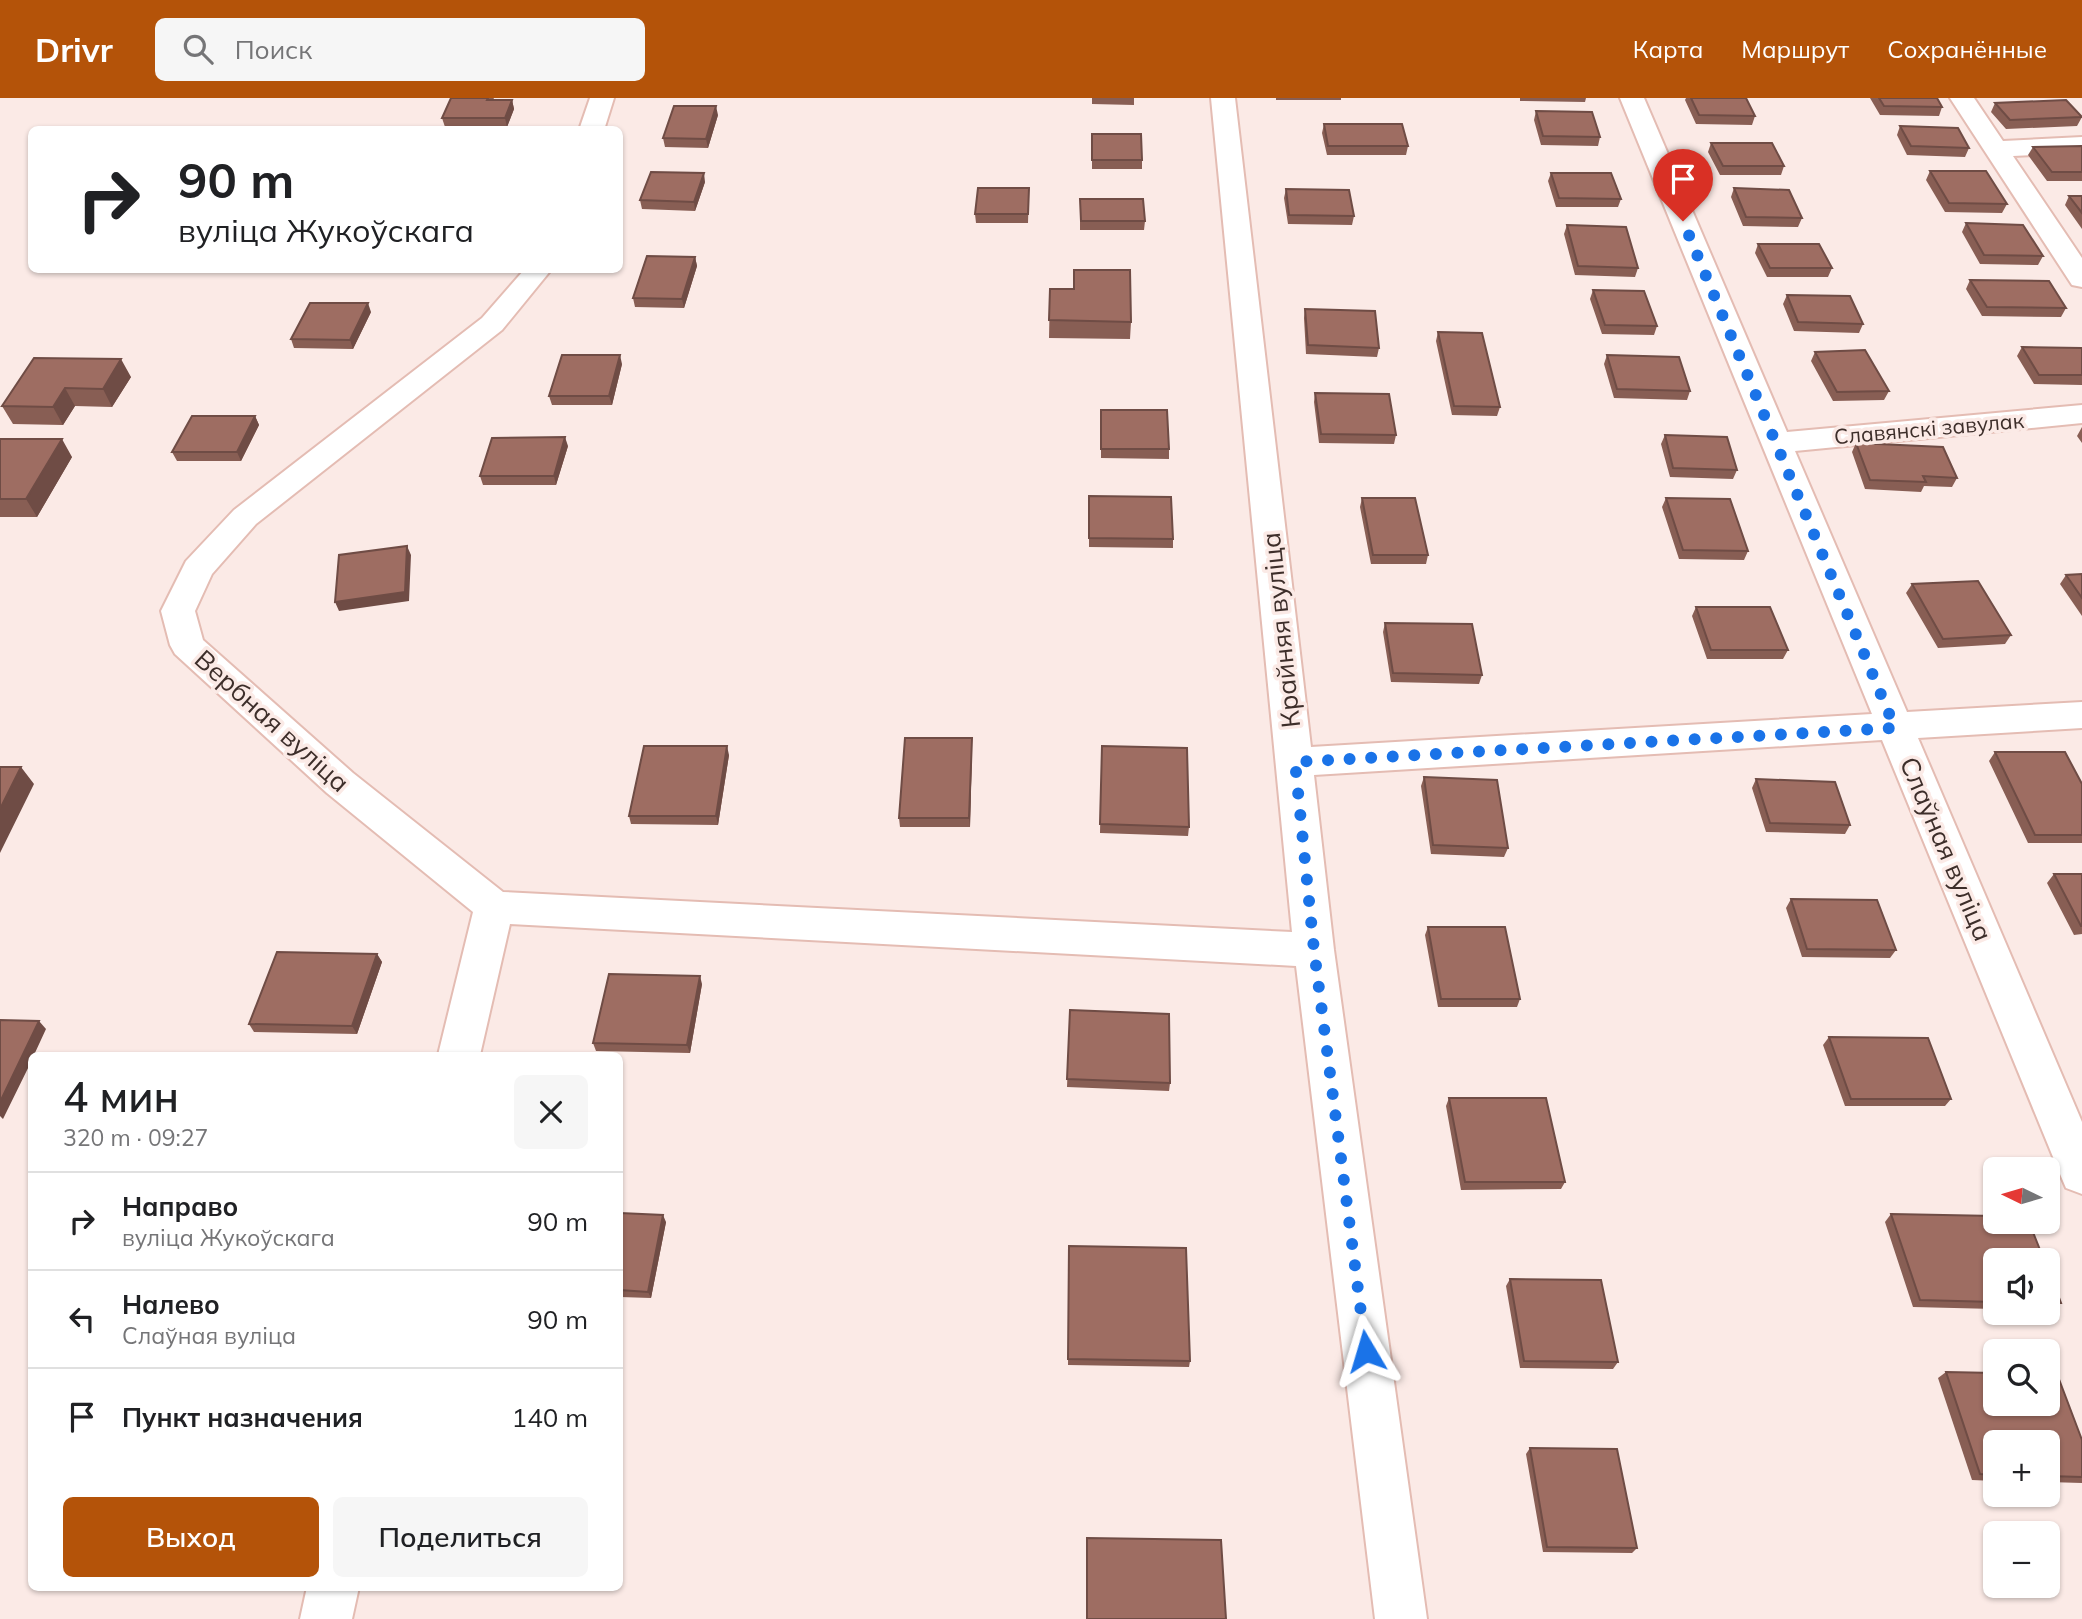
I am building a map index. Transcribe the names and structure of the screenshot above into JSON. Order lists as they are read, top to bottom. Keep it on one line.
{"streets":{"street":["Славянскі завулак","Крайняя вуліца","Вербная вуліца","Слаўная вуліца"]},"crossings":[["Славянскі завулак","Слаўная вуліца"]],"north":"left","page":{"header":"Drivr","search":"Поиск","nav":["Карта","Маршрут","Сохранённые"],"turn":["90 m","вуліца Жукоўскага"],"heading":["4 мин","320 m · 09:27"],"map_buttons":["+","−"],"list":[{"name":"Направо","note":"вуліца Жукоўскага","value":"90 m"},{"name":"Налево","note":"Слаўная вуліца","value":"90 m"},{"name":"Пункт назначения","value":"140 m"}],"buttons":["Выход","Поделиться"]}}
